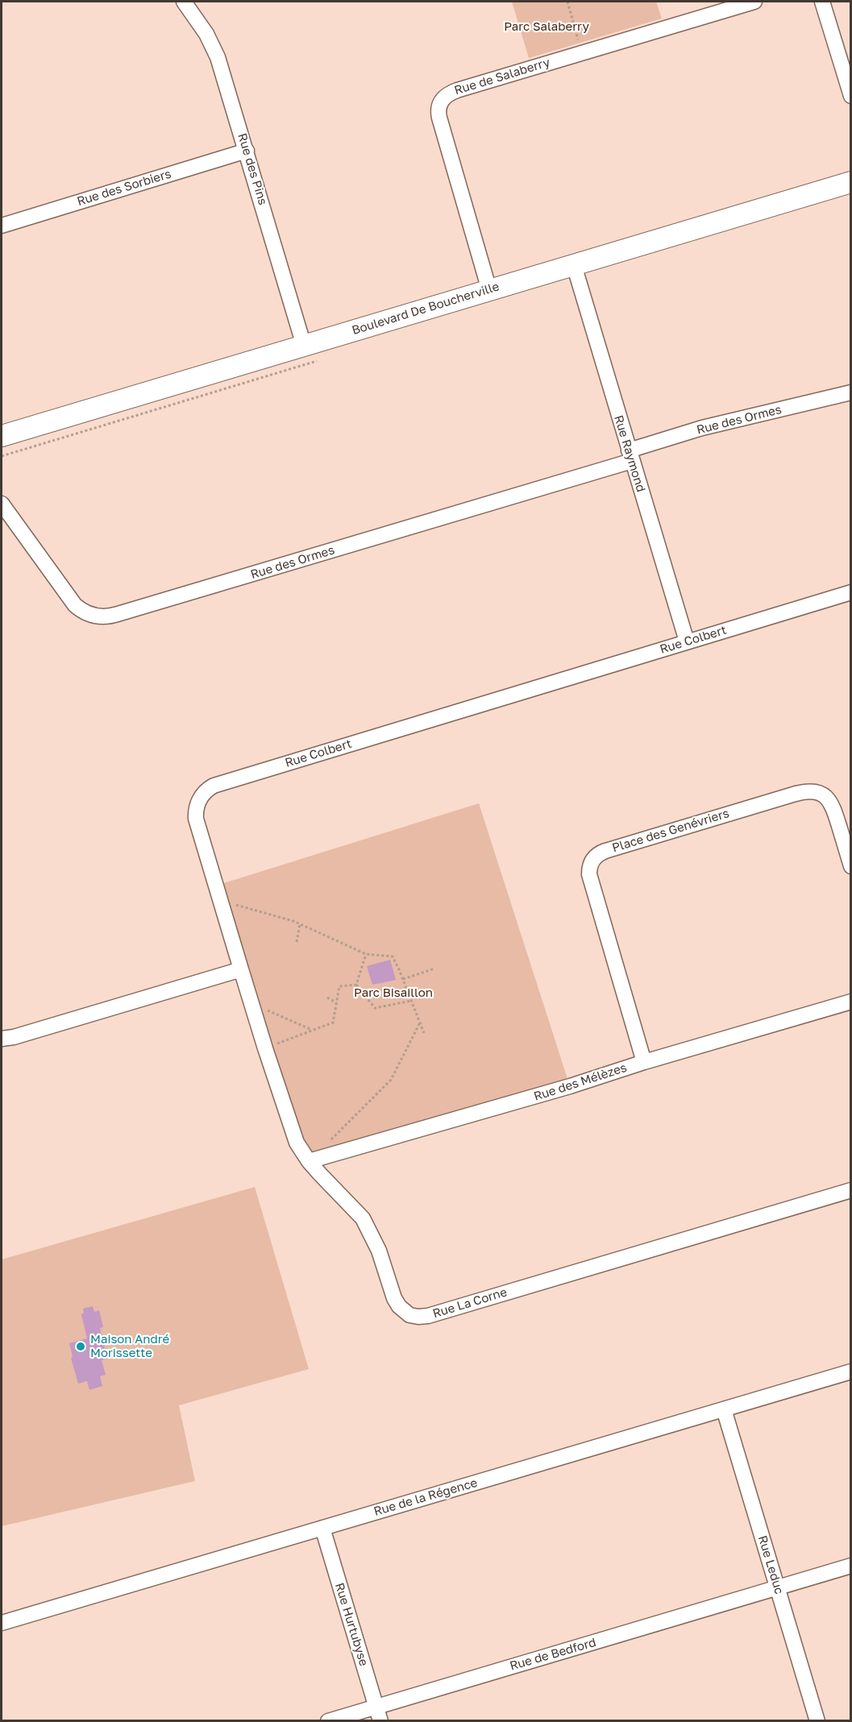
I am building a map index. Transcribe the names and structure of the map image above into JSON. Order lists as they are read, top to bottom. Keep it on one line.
{"streets":{"street":["Rue de Salaberry","Rue des Pins","Rue des Sorbiers","Boulevard De Boucherville","Rue des Ormes","Rue Raymond","Rue Colbert","Place des Genévriers","Rue des Mélèzes","Rue La Corne","Rue de la Régence","Rue Leduc","Rue Hurtubyse","Rue de Bedford"]},"crossings":[["Rue de Salaberry","Boulevard De Boucherville"],["Rue des Pins","Rue des Sorbiers"],["Rue des Pins","Boulevard De Boucherville"],["Boulevard De Boucherville","Rue Raymond"],["Rue des Ormes","Rue Raymond"],["Rue Raymond","Rue Colbert"],["Rue Colbert","Rue La Corne"],["Place des Genévriers","Rue des Mélèzes"],["Rue des Mélèzes","Rue La Corne"],["Rue de la Régence","Rue Leduc"],["Rue de la Régence","Rue Hurtubyse"],["Rue Leduc","Rue de Bedford"],["Rue Hurtubyse","Rue de Bedford"]],"parks":["Parc Salaberry","Parc Bisaillon"],"places":["Maison André Morissette"]}
